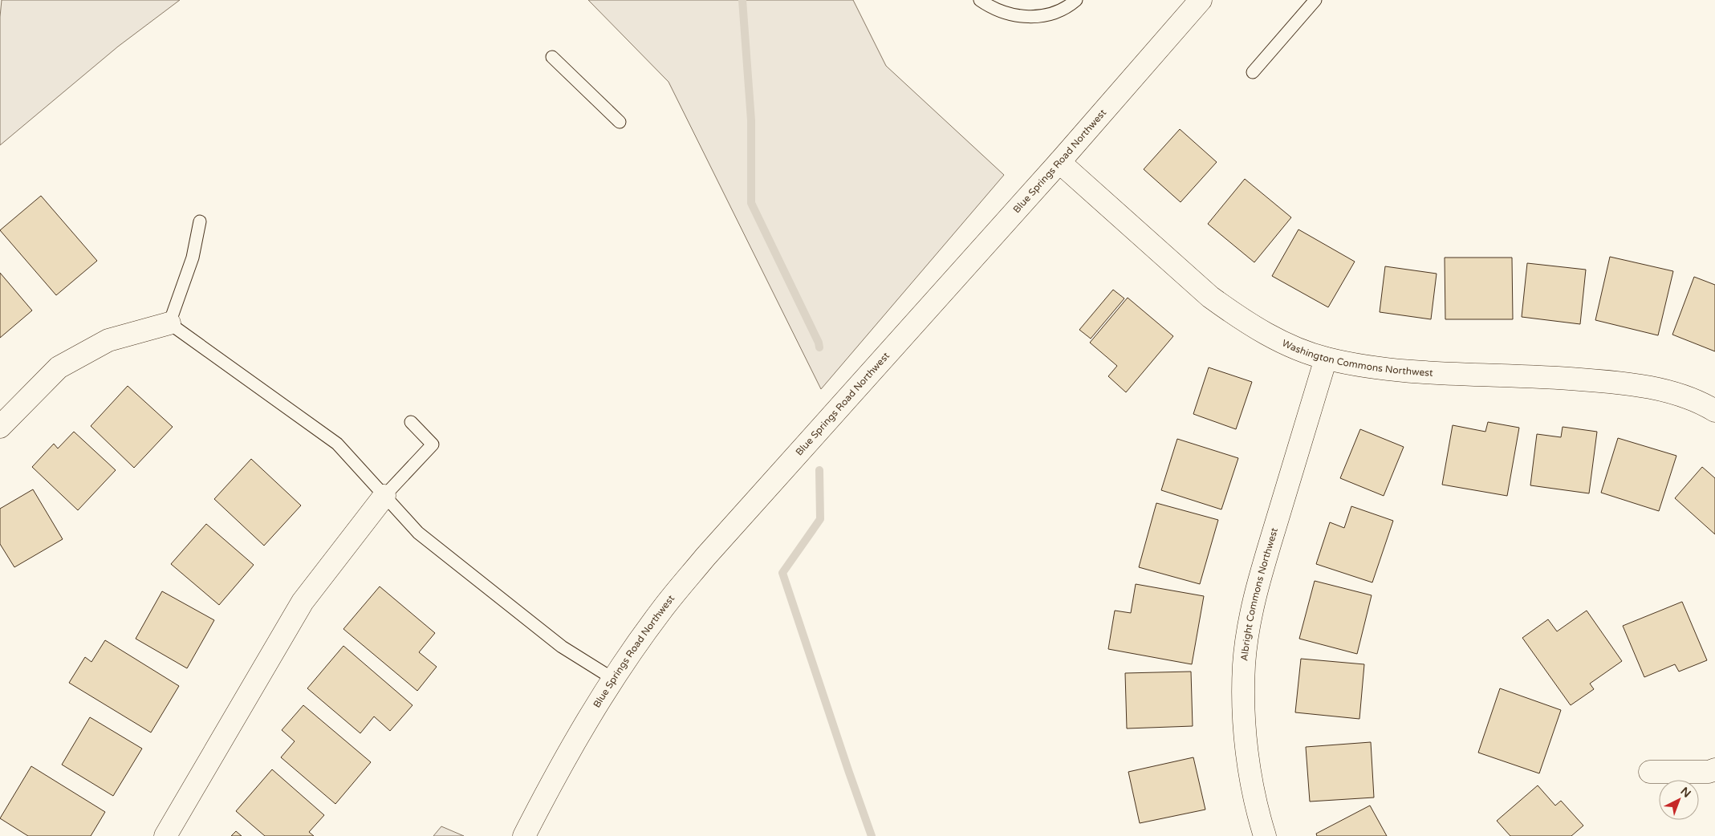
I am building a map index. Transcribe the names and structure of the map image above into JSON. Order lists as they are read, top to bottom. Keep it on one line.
{"streets":{"street":["Blue Springs Road Northwest","Washington Commons Northwest","Albright Commons Northwest"]},"crossings":[["Blue Springs Road Northwest","Washington Commons Northwest"],["Washington Commons Northwest","Albright Commons Northwest"]],"north":"top right"}
